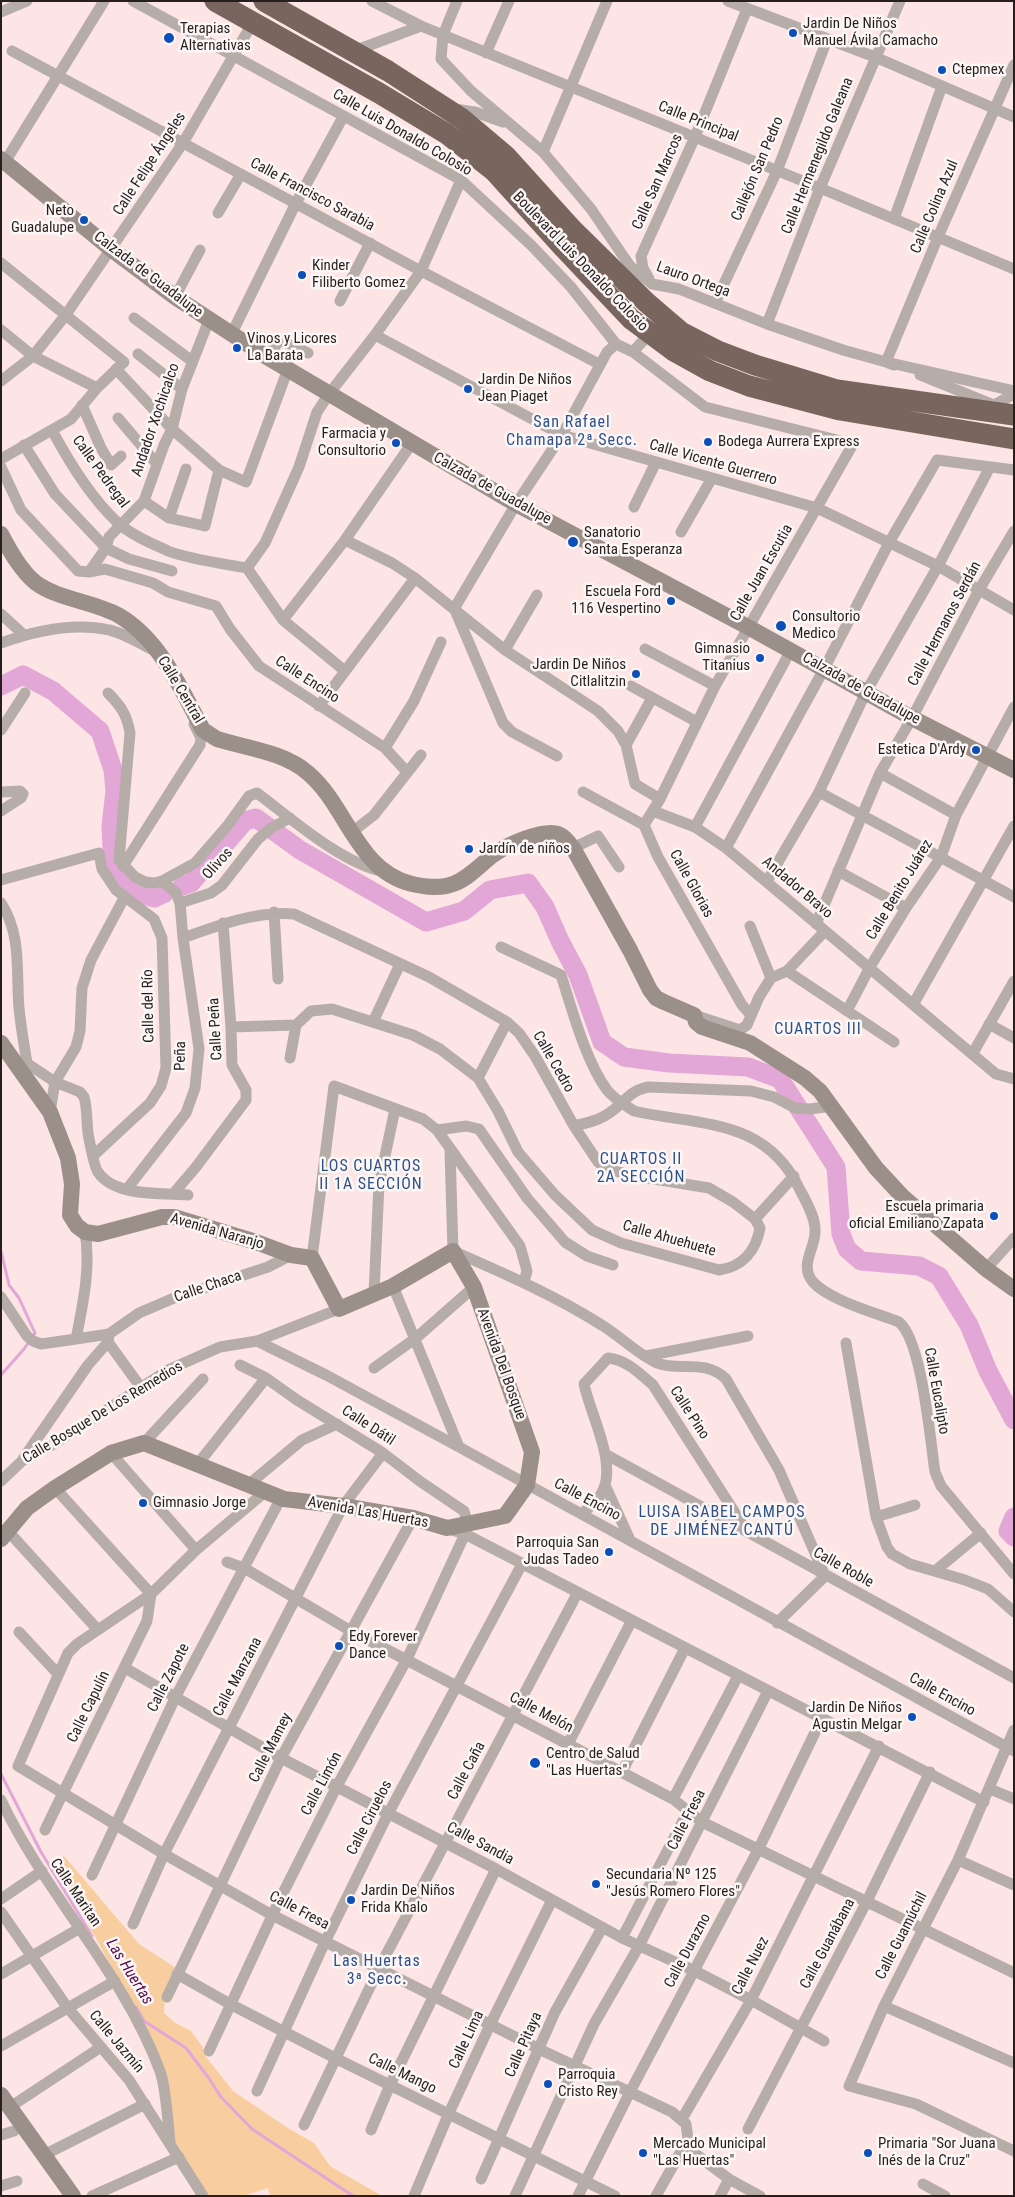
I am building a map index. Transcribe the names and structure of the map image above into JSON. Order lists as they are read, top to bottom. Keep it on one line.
{"streets":{"highway":["Boulevard Luis Donaldo Colosio"],"street":["Calle Principal","Calle Luis Donaldo Colosio","Calle Hermenegildo Galeana","Calle Felipe Ángeles","Callejón San Pedro","Calle San Marcos","Calle Francisco Sarabia","Calle Colina Azul","Calzada de Guadalupe","Lauro Ortega","Andador Xochicalco","Calle Vicente Guerrero","Calle Pedregal","Calle Juan Escutia","Calle Hermanos Serdán","Calle Encino","Calle Central","Olivos","Calle Glorias","Andador Bravo","Calle Benito Juárez","Calle del Río","Calle Peña","Peña","Calle Cedro","Avenida Naranjo","Calle Ahuehuete","Calle Chaca","Avenida Del Bosque","Calle Eucalipto","Calle Bosque De Los Remedios","Calle Pino","Calle Dátil","Avenida Las Huertas","Calle Roble","Calle Manzana","Calle Zapote","Calle Capulín","Calle Melón","Calle Mamey","Calle Caña","Calle Limón","Calle Ciruelos","Calle Fresa","Calle Sandia","Calle Maritan","Calle Guamúchil","Calle Guanábana","Calle Durazno","Calle Nuez","Calle Lima","Calle Jazmín","Calle Pitaya","Calle Mango"]},"crossings":[["Calle Principal","Calle Hermenegildo Galeana"],["Calle Principal","Callejón San Pedro"],["Calle Principal","Calle San Marcos"],["Calle Principal","Calle Colina Azul"],["Calle Principal","Lauro Ortega"],["Calle Luis Donaldo Colosio","Calle Felipe Ángeles"],["Calle Hermenegildo Galeana","Lauro Ortega"],["Calle Felipe Ángeles","Calle Francisco Sarabia"],["Calle Felipe Ángeles","Boulevard Luis Donaldo Colosio"],["Calle Felipe Ángeles","Calzada de Guadalupe"],["Callejón San Pedro","Lauro Ortega"],["Calle San Marcos","Lauro Ortega"],["Calle Colina Azul","Lauro Ortega"],["Calzada de Guadalupe","Andador Xochicalco"],["Calzada de Guadalupe","Calle Juan Escutia"],["Calzada de Guadalupe","Calle Hermanos Serdán"],["Calzada de Guadalupe","Calle Benito Juárez"],["Andador Xochicalco","Calle Pedregal"],["Andador Xochicalco","Calle Encino"],["Calle Vicente Guerrero","Calle Juan Escutia"],["Calle Vicente Guerrero","Calle Hermanos Serdán"],["Calle Juan Escutia","Calle Glorias"],["Calle Juan Escutia","Andador Bravo"],["Calle Hermanos Serdán","Andador Bravo"],["Calle Encino","Avenida Del Bosque"],["Calle Encino","Calle Bosque De Los Remedios"],["Calle Encino","Calle Guamúchil"],["Olivos","Peña"],["Andador Bravo","Calle Benito Juárez"],["Calle Peña","Calle Cedro"],["Peña","Calle Cedro"],["Calle Cedro","Calle Ahuehuete"],["Avenida Naranjo","Calle Chaca"],["Avenida Del Bosque","Calle Bosque De Los Remedios"],["Avenida Del Bosque","Calle Dátil"],["Avenida Del Bosque","Avenida Las Huertas"],["Avenida Del Bosque","Calle Limón"],["Calle Pino","Calle Roble"],["Calle Dátil","Calle Manzana"],["Calle Dátil","Calle Limón"],["Avenida Las Huertas","Calle Manzana"],["Avenida Las Huertas","Calle Zapote"],["Avenida Las Huertas","Calle Mamey"],["Calle Manzana","Calle Melón"],["Calle Manzana","Calle Fresa"],["Calle Manzana","Calle Sandia"],["Calle Zapote","Calle Melón"],["Calle Zapote","Calle Fresa"],["Calle Zapote","Calle Sandia"],["Calle Capulín","Calle Fresa"],["Calle Capulín","Calle Sandia"],["Calle Melón","Calle Mamey"],["Calle Melón","Calle Caña"],["Calle Melón","Calle Limón"],["Calle Melón","Calle Ciruelos"],["Calle Melón","Calle Fresa"],["Calle Melón","Calle Guamúchil"],["Calle Melón","Calle Guanábana"],["Calle Melón","Calle Durazno"],["Calle Melón","Calle Nuez"],["Calle Mamey","Calle Fresa"],["Calle Mamey","Calle Sandia"],["Calle Mamey","Calle Mango"],["Calle Caña","Calle Fresa"],["Calle Caña","Calle Sandia"],["Calle Caña","Calle Mango"],["Calle Limón","Calle Fresa"],["Calle Limón","Calle Sandia"],["Calle Limón","Calle Mango"],["Calle Ciruelos","Calle Fresa"],["Calle Ciruelos","Calle Sandia"],["Calle Ciruelos","Calle Mango"],["Calle Fresa","Calle Sandia"],["Calle Fresa","Calle Durazno"],["Calle Fresa","Calle Nuez"],["Calle Fresa","Calle Lima"],["Calle Fresa","Calle Pitaya"],["Calle Fresa","Calle Mango"],["Calle Sandia","Calle Guanábana"],["Calle Sandia","Calle Durazno"],["Calle Sandia","Calle Nuez"],["Calle Sandia","Calle Lima"],["Calle Sandia","Calle Pitaya"],["Calle Maritan","Calle Jazmín"],["Calle Durazno","Calle Mango"],["Calle Lima","Calle Mango"],["Calle Pitaya","Calle Mango"]],"districts":["San Rafael Chamapa 2ª Secc.","CUARTOS III","CUARTOS II 2A SECCIÓN","LOS CUARTOS II 1A SECCIÓN","LUISA ISABEL CAMPOS DE JIMÉNEZ CANTÚ","Las Huertas 3ª Secc."],"water":["Las Huertas"],"places":["Jardin De Niños Manuel Ávila Camacho","Terapias Alternativas","Ctepmex","Neto Guadalupe","Kinder Filiberto Gomez","Vinos y Licores La Barata","Jardin De Niños Jean Piaget","Bodega Aurrera Express","Farmacia y Consultorio","Sanatorio Santa Esperanza","Escuela Ford 116 Vespertino","Consultorio Medico","Gimnasio Titanius","Jardin De Niños Citlalitzin","Estetica D'Ardy","Jardín de niños","Escuela primaria oficial Emiliano Zapata","Gimnasio Jorge","Parroquia San Judas Tadeo","Edy Forever Dance","Jardin De Niños Agustin Melgar","Centro de Salud \"Las Huertas\"","Secundaria Nº 125 \"Jesús Romero Flores\"","Jardin De Niños Frida Khalo","Parroquia Cristo Rey","Mercado Municipal \"Las Huertas\"","Primaria \"Sor Juana Inés de la Cruz\""]}
